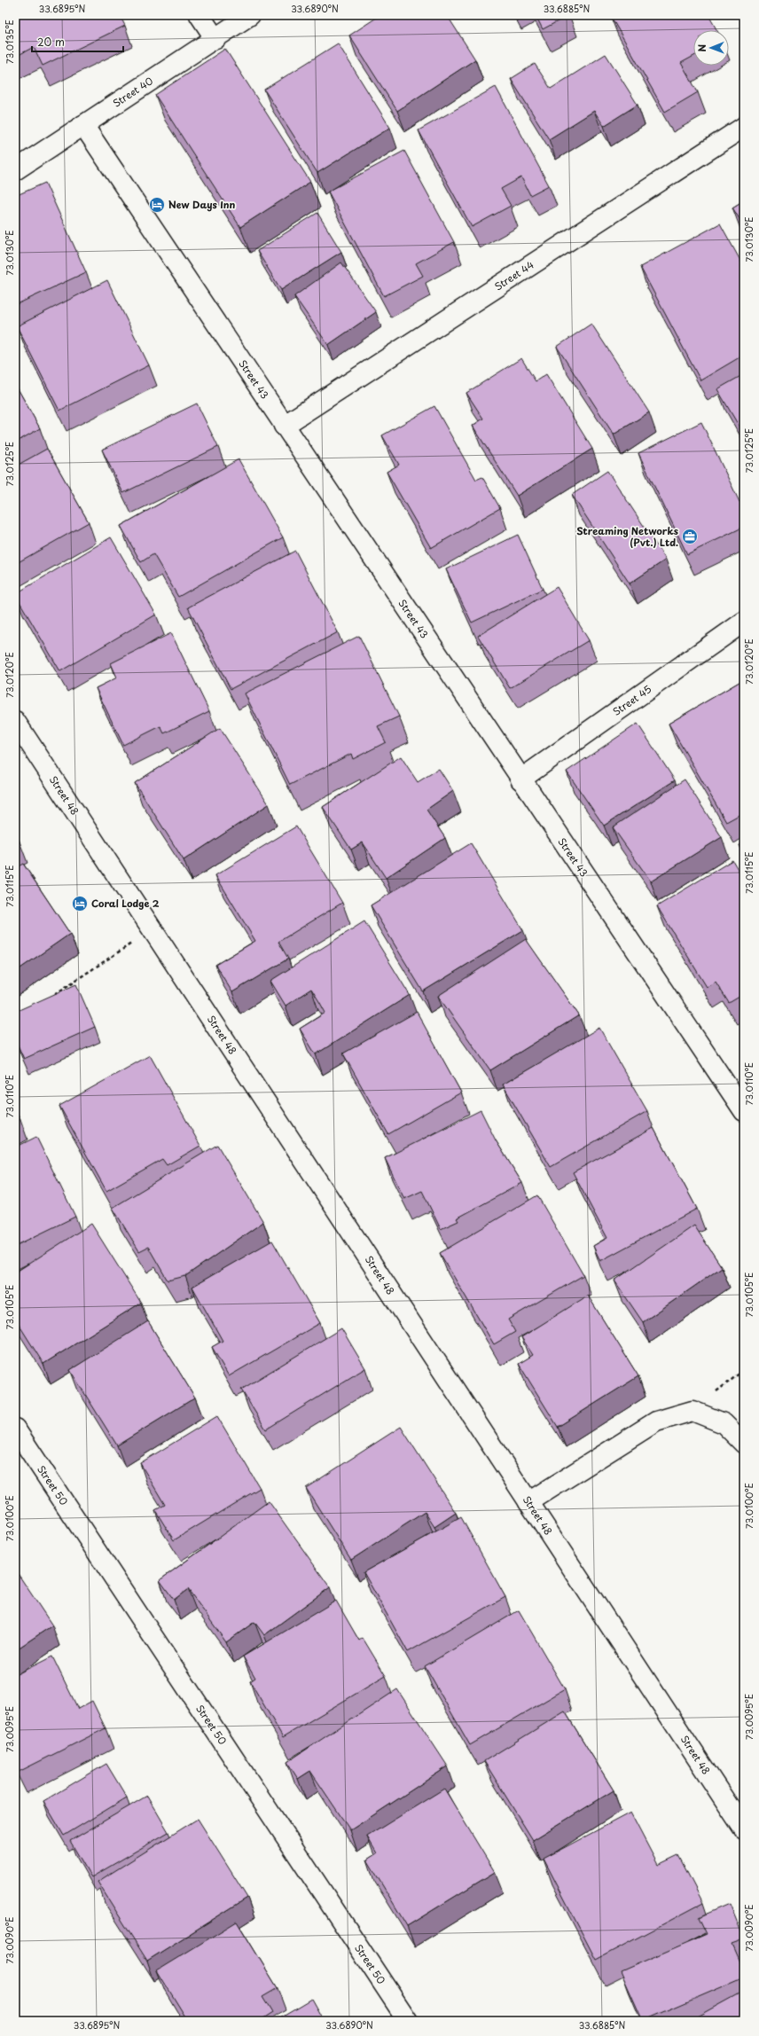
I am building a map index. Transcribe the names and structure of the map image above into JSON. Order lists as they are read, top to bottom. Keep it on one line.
{"streets":{"street":["Street 40","Street 44","Street 43","Street 45","Street 48","Street 50"]},"crossings":[["Street 40","Street 43"],["Street 44","Street 43"],["Street 43","Street 45"]],"places":{"hotel":["New Days Inn","Coral Lodge 2"],"office":["Streaming Networks (Pvt.) Ltd."]},"scale_bar":"20 m","north":"left","coordinates":["33.6895°N","33.6890°N","33.6885°N","73.0135°E","73.0130°E","73.0125°E","73.0120°E","73.0115°E","73.0110°E","73.0105°E","73.0100°E","73.0095°E","73.0090°E"]}
